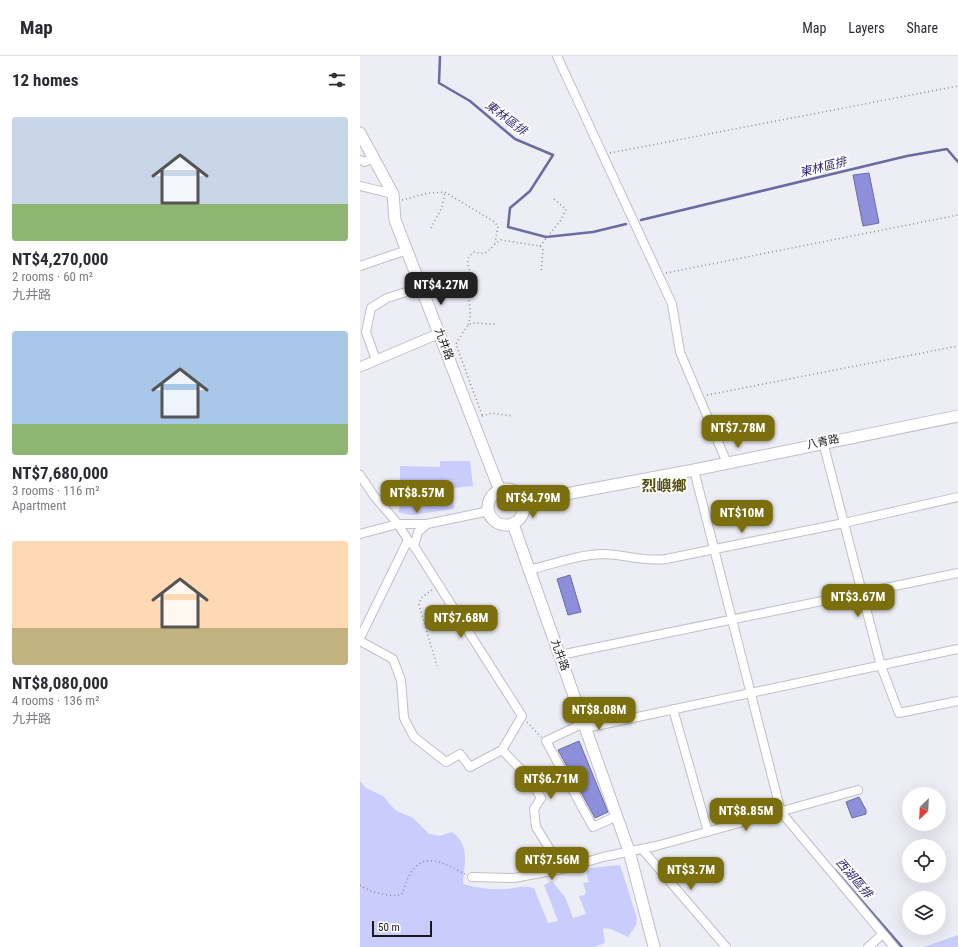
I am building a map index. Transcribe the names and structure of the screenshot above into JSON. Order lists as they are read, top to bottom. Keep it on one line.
{"streets":{"main road":["九井路","八青路"]},"crossings":[["九井路","八青路"]],"districts":["烈嶼鄉"],"water":["東林區排","西湖區排"],"scale_bar":"50 m","north":"bottom left","page":{"header":"Map","nav":["Map","Layers","Share"],"heading":"12 homes","list":[{"name":"NT$4,270,000","note":"2 rooms · 60 m² · 九井路"},{"name":"NT$7,680,000","note":"3 rooms · 116 m² · Apartment"},{"name":"NT$8,080,000","note":"4 rooms · 136 m² · 九井路"}],"price":["NT$4.27M","NT$7.78M","NT$8.57M","NT$4.79M","NT$10M","NT$3.67M","NT$7.68M","NT$8.08M","NT$6.71M","NT$8.85M","NT$7.56M","NT$3.7M"],"scale":"50 m"}}
